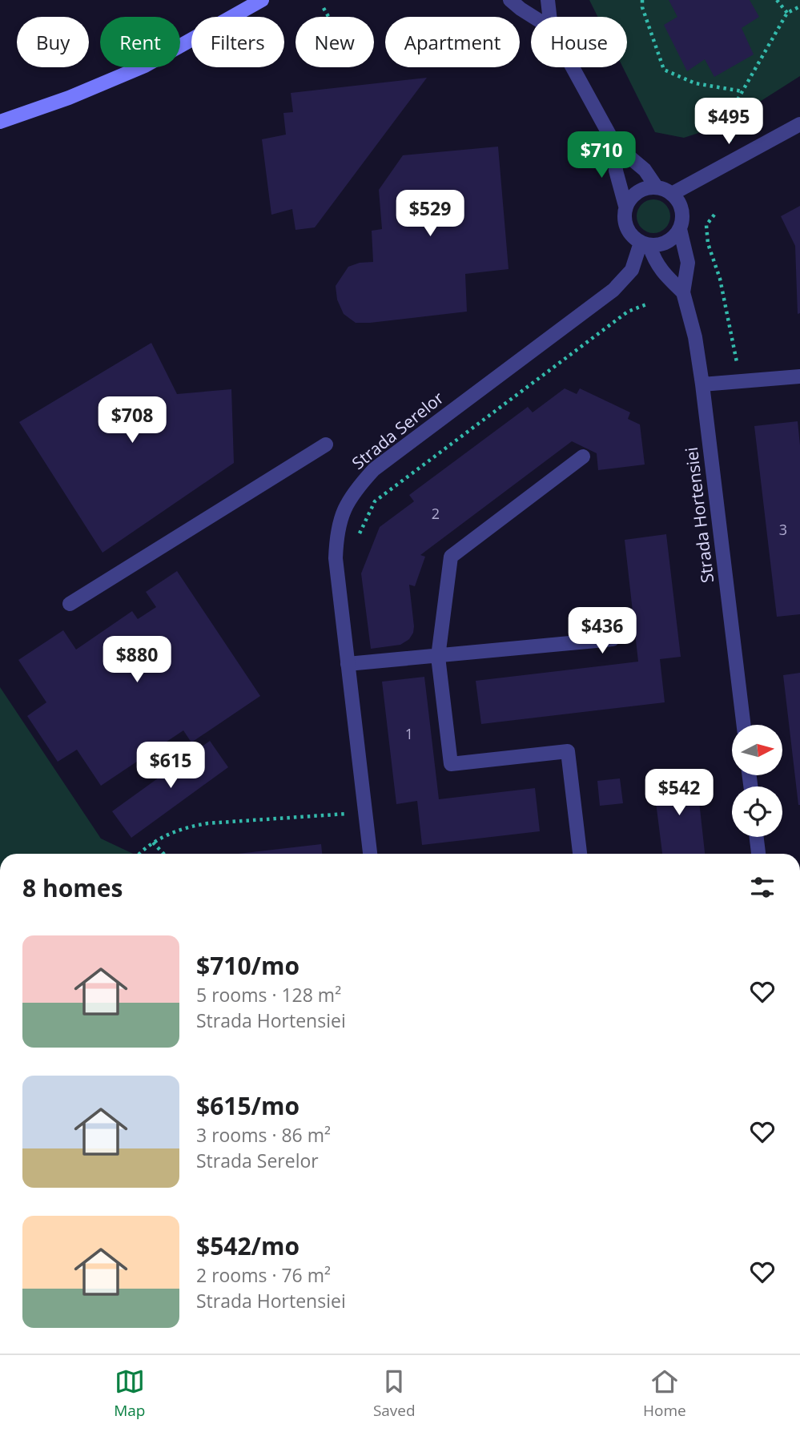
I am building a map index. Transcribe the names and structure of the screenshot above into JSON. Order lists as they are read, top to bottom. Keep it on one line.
{"streets":{"street":["Strada Serelor","Strada Hortensiei"]},"crossings":[["Strada Serelor","Strada Hortensiei"]],"house_numbers":["2","3","1"],"north":"right","page":{"chip":["Buy","Rent","Filters","New","Apartment","House"],"price":["$495","$710","$529","$708","$436","$880","$615","$542"],"heading":"8 homes","list":[{"name":"$710/mo","note":"5 rooms · 128 m² · Strada Hortensiei"},{"name":"$615/mo","note":"3 rooms · 86 m² · Strada Serelor"},{"name":"$542/mo","note":"2 rooms · 76 m² · Strada Hortensiei"}],"tabs":["Map","Saved","Home"]}}
